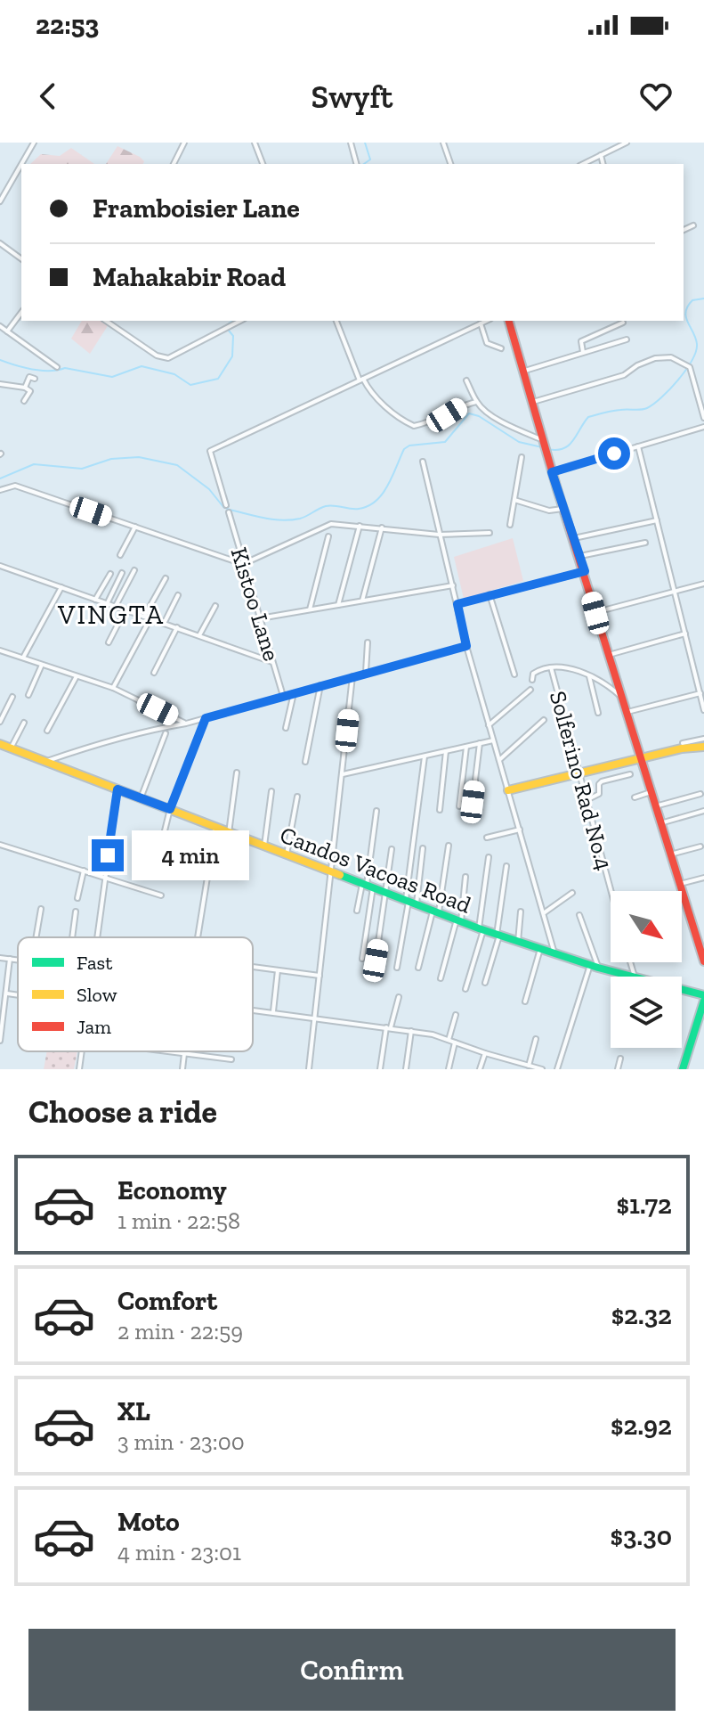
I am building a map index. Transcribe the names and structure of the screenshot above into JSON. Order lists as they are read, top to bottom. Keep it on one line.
{"streets":{"main road":["Candos Vacoas Road"],"street":["Kistoo Lane","Solferino Rad No.4"]},"districts":["VINGTA"],"legend":["Fast","Slow","Jam"],"north":"bottom right","page":{"status":"22:53","header":"Swyft","banner":["Framboisier Lane","Mahakabir Road"],"bubble":"4 min","heading":"Choose a ride","list":[{"name":"Economy","note":"1 min · 22:58","value":"$1.72"},{"name":"Comfort","note":"2 min · 22:59","value":"$2.32"},{"name":"XL","note":"3 min · 23:00","value":"$2.92"},{"name":"Moto","note":"4 min · 23:01","value":"$3.30"}],"buttons":"Confirm"}}
